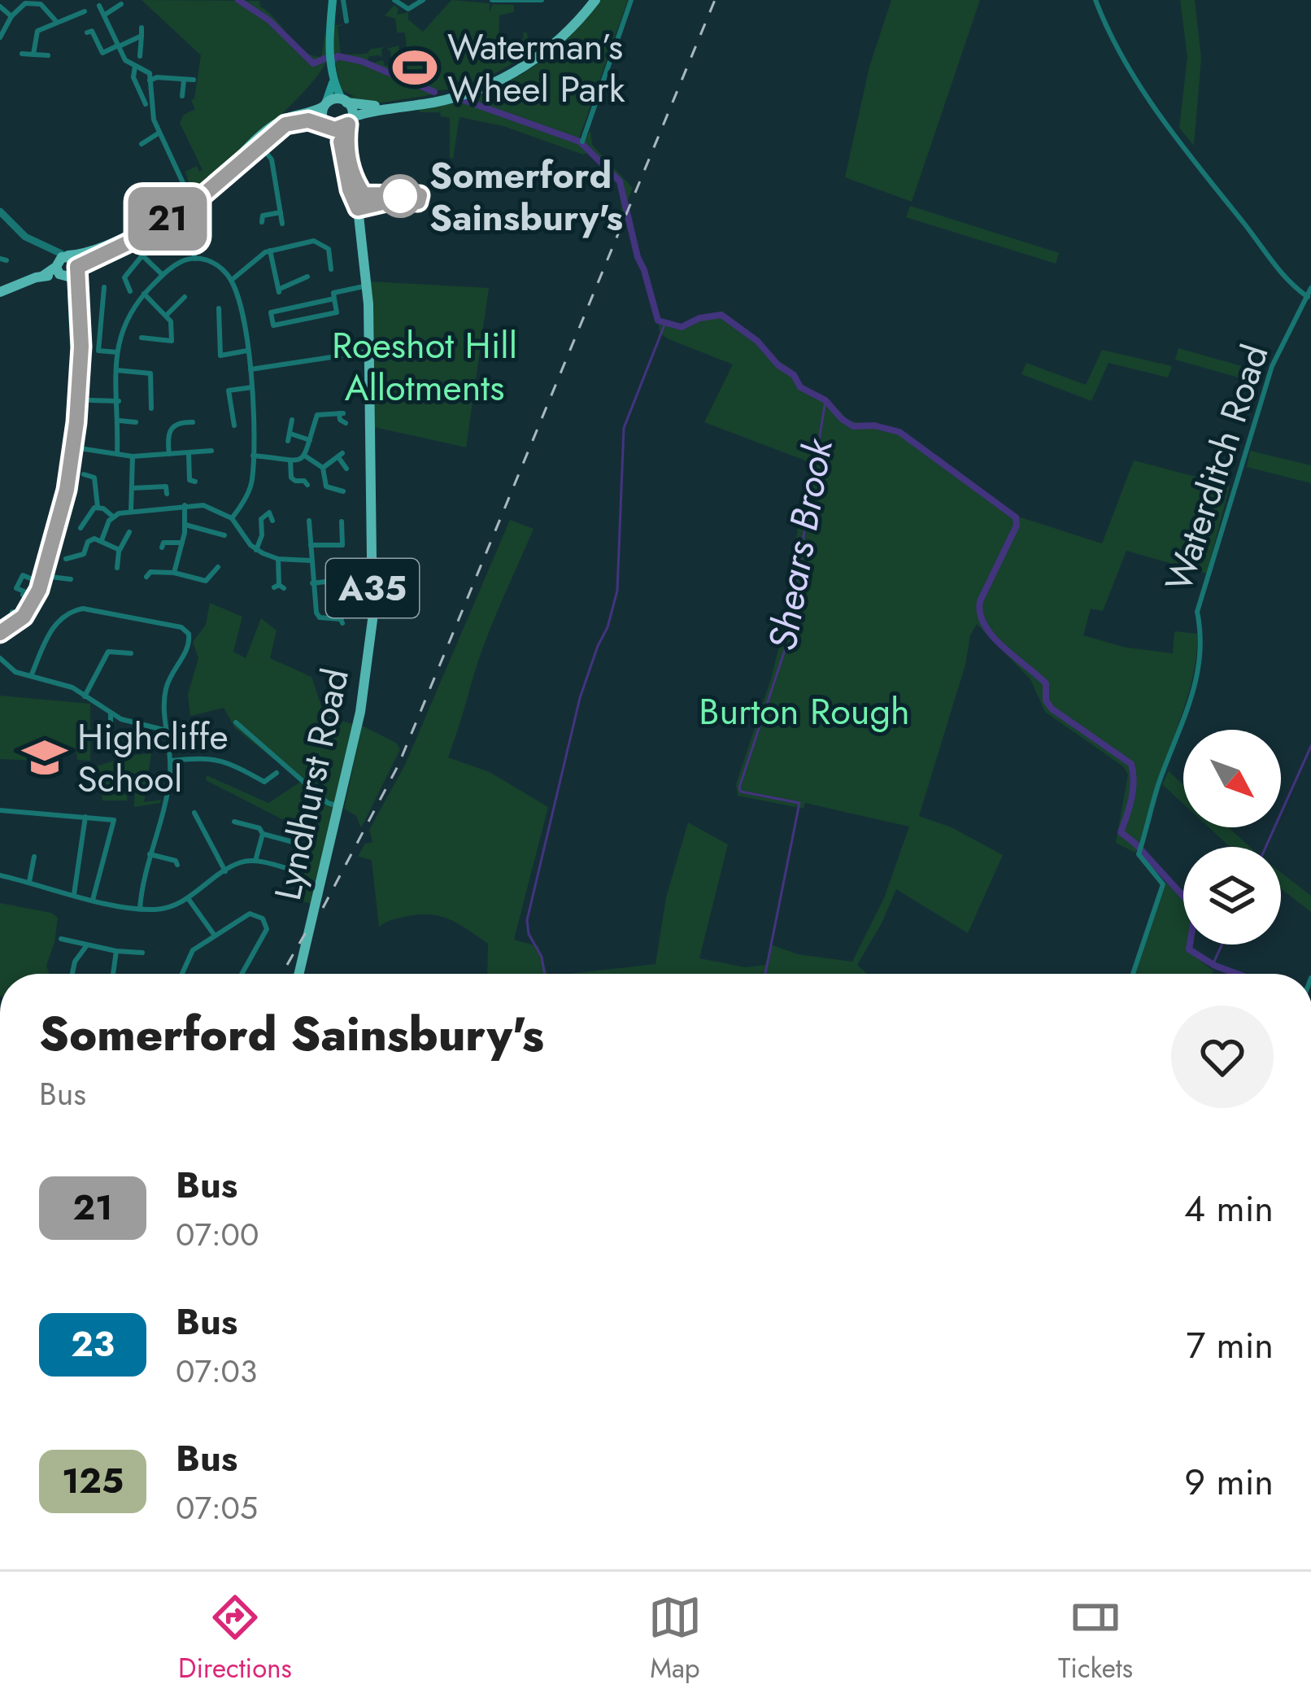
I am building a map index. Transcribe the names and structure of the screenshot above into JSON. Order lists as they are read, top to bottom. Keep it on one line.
{"streets":{"main road":["A35","Lyndhurst Road"],"street":["Waterditch Road"]},"water":["Shears Brook"],"parks":["Roeshot Hill Allotments","Burton Rough"],"places":{"sports":["Waterman’s Wheel Park"],"other":["Somerford Sainsbury's"],"school or university":["Highcliffe School"]},"lines":["bus line 21"],"north":"bottom right","page":{"on_map":"21","heading":["Somerford Sainsbury's","Bus"],"list":[{"mark":"21","name":"Bus","note":"07:00","value":"4 min"},{"mark":"23","name":"Bus","note":"07:03","value":"7 min"},{"mark":"125","name":"Bus","note":"07:05","value":"9 min"}],"tabs":["Directions","Map","Tickets"]}}
